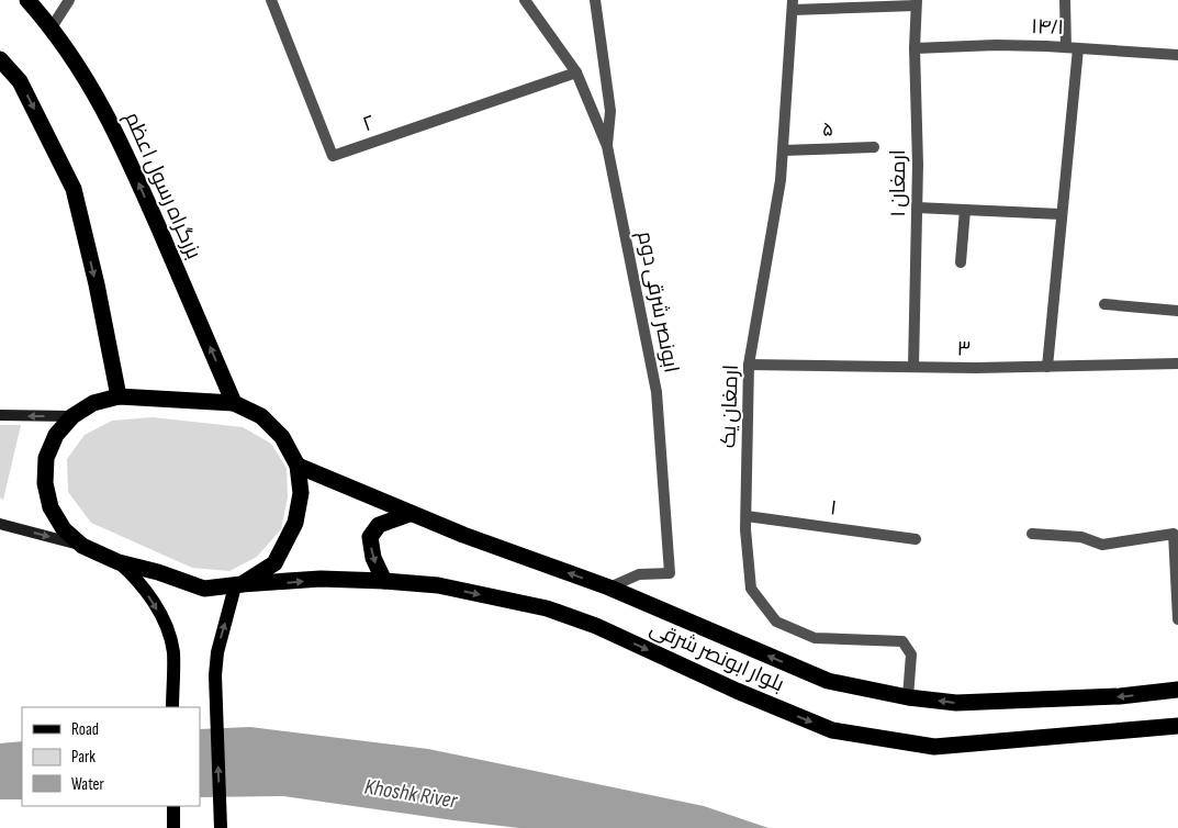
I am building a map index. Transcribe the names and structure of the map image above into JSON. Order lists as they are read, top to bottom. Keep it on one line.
{"streets":{"highway":["بزرگراه رسول اعظم","بلوار ابونصر شرقی"],"street":["۱۴/۱","۲","۵","ارمغان ۱","ابونصر شرقی دوم","۳","ارمغان یک","۱"]},"crossings":[["۱۴/۱","ارمغان ۱"],["۲","ابونصر شرقی دوم"],["۵","ارمغان یک"],["ارمغان ۱","۳"],["ابونصر شرقی دوم","بلوار ابونصر شرقی"],["۳","ارمغان یک"],["ارمغان یک","۱"],["ارمغان یک","بلوار ابونصر شرقی"]],"water":["Khoshk River"],"legend":["Road","Park","Water"]}
